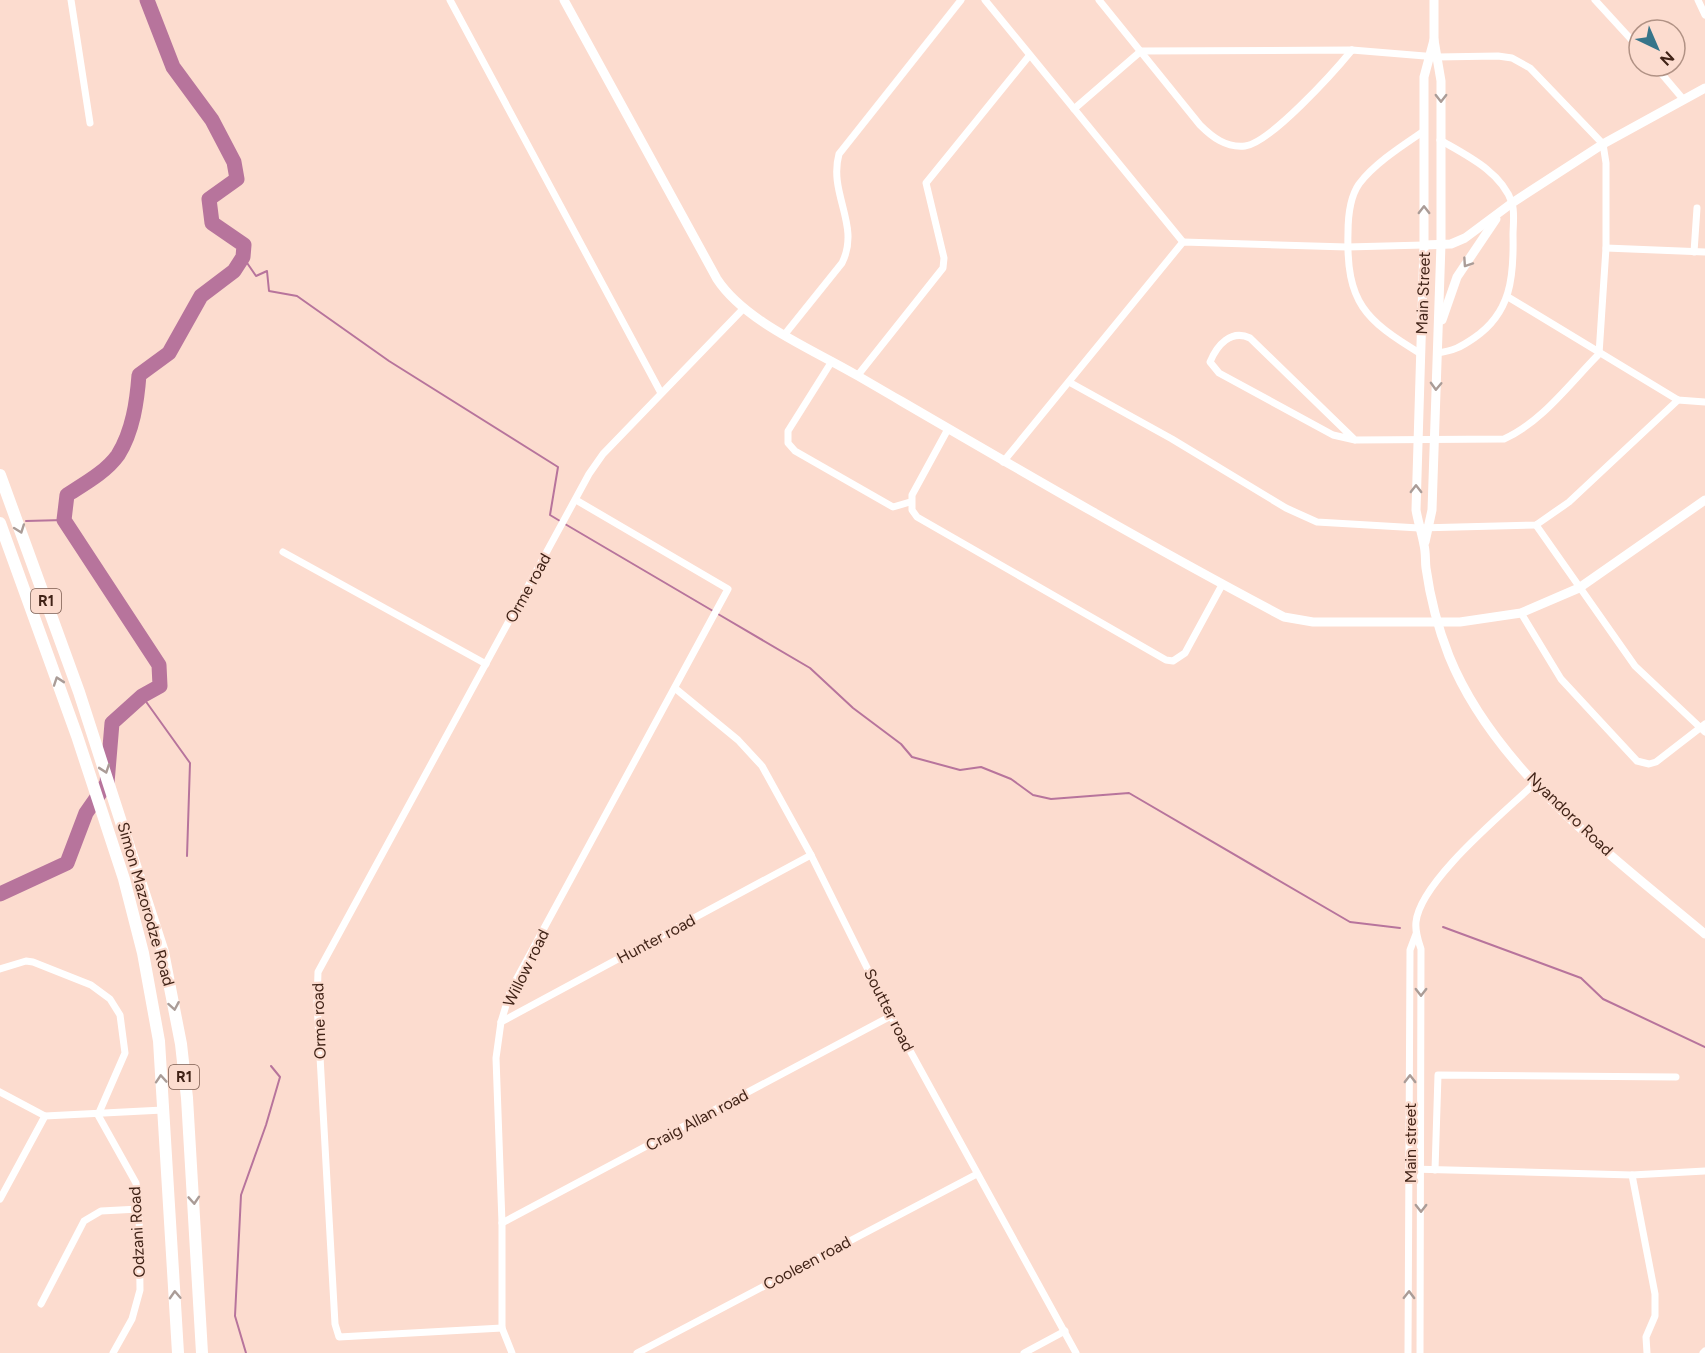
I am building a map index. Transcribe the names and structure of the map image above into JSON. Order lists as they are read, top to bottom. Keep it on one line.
{"streets":{"highway":["R1","Simon Mazorodze Road"],"street":["Main Street","Orme road","Nyandoro Road","Hunter road","Willow road","Soutter road","Craig Allan road","Main street","Odzani Road","Cooleen road"]},"crossings":[["Main Street","Nyandoro Road"],["Orme road","Willow road"],["R1","Simon Mazorodze Road"],["Nyandoro Road","Main street"],["Hunter road","Willow road"],["Hunter road","Soutter road"],["Willow road","Soutter road"],["Willow road","Craig Allan road"],["Soutter road","Craig Allan road"],["Soutter road","Cooleen road"]],"north":"bottom right"}
